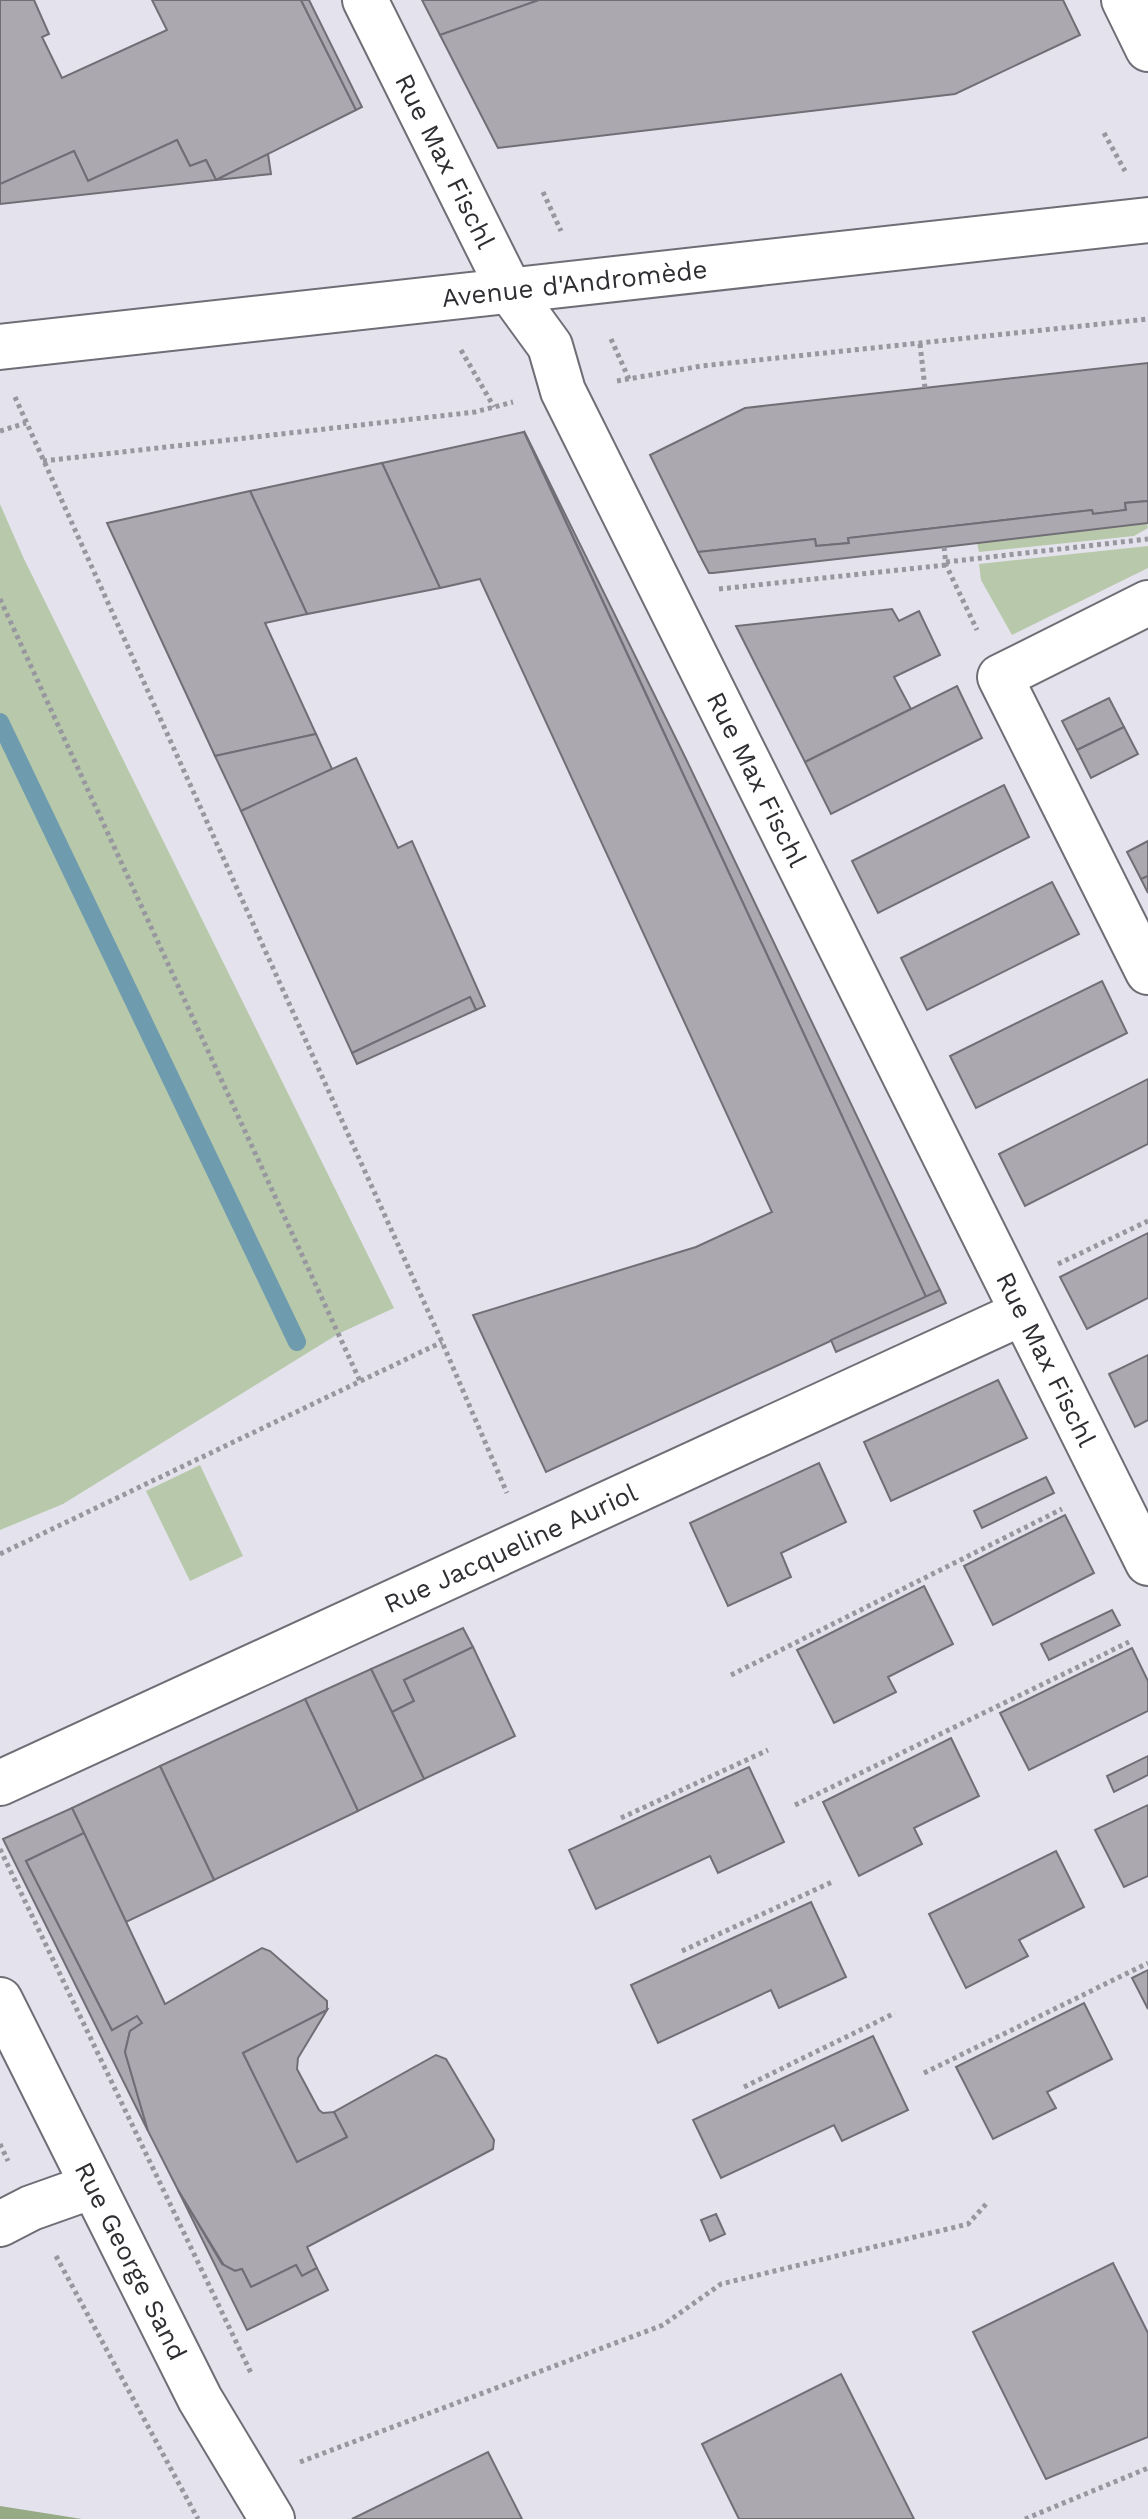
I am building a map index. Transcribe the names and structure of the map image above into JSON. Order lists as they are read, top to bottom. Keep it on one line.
{"streets":{"street":["Rue Max Fischl","Avenue d'Andromède","Rue Jacqueline Auriol","Rue George Sand"]},"crossings":[["Rue Max Fischl","Avenue d'Andromède"],["Rue Max Fischl","Rue Jacqueline Auriol"]]}
